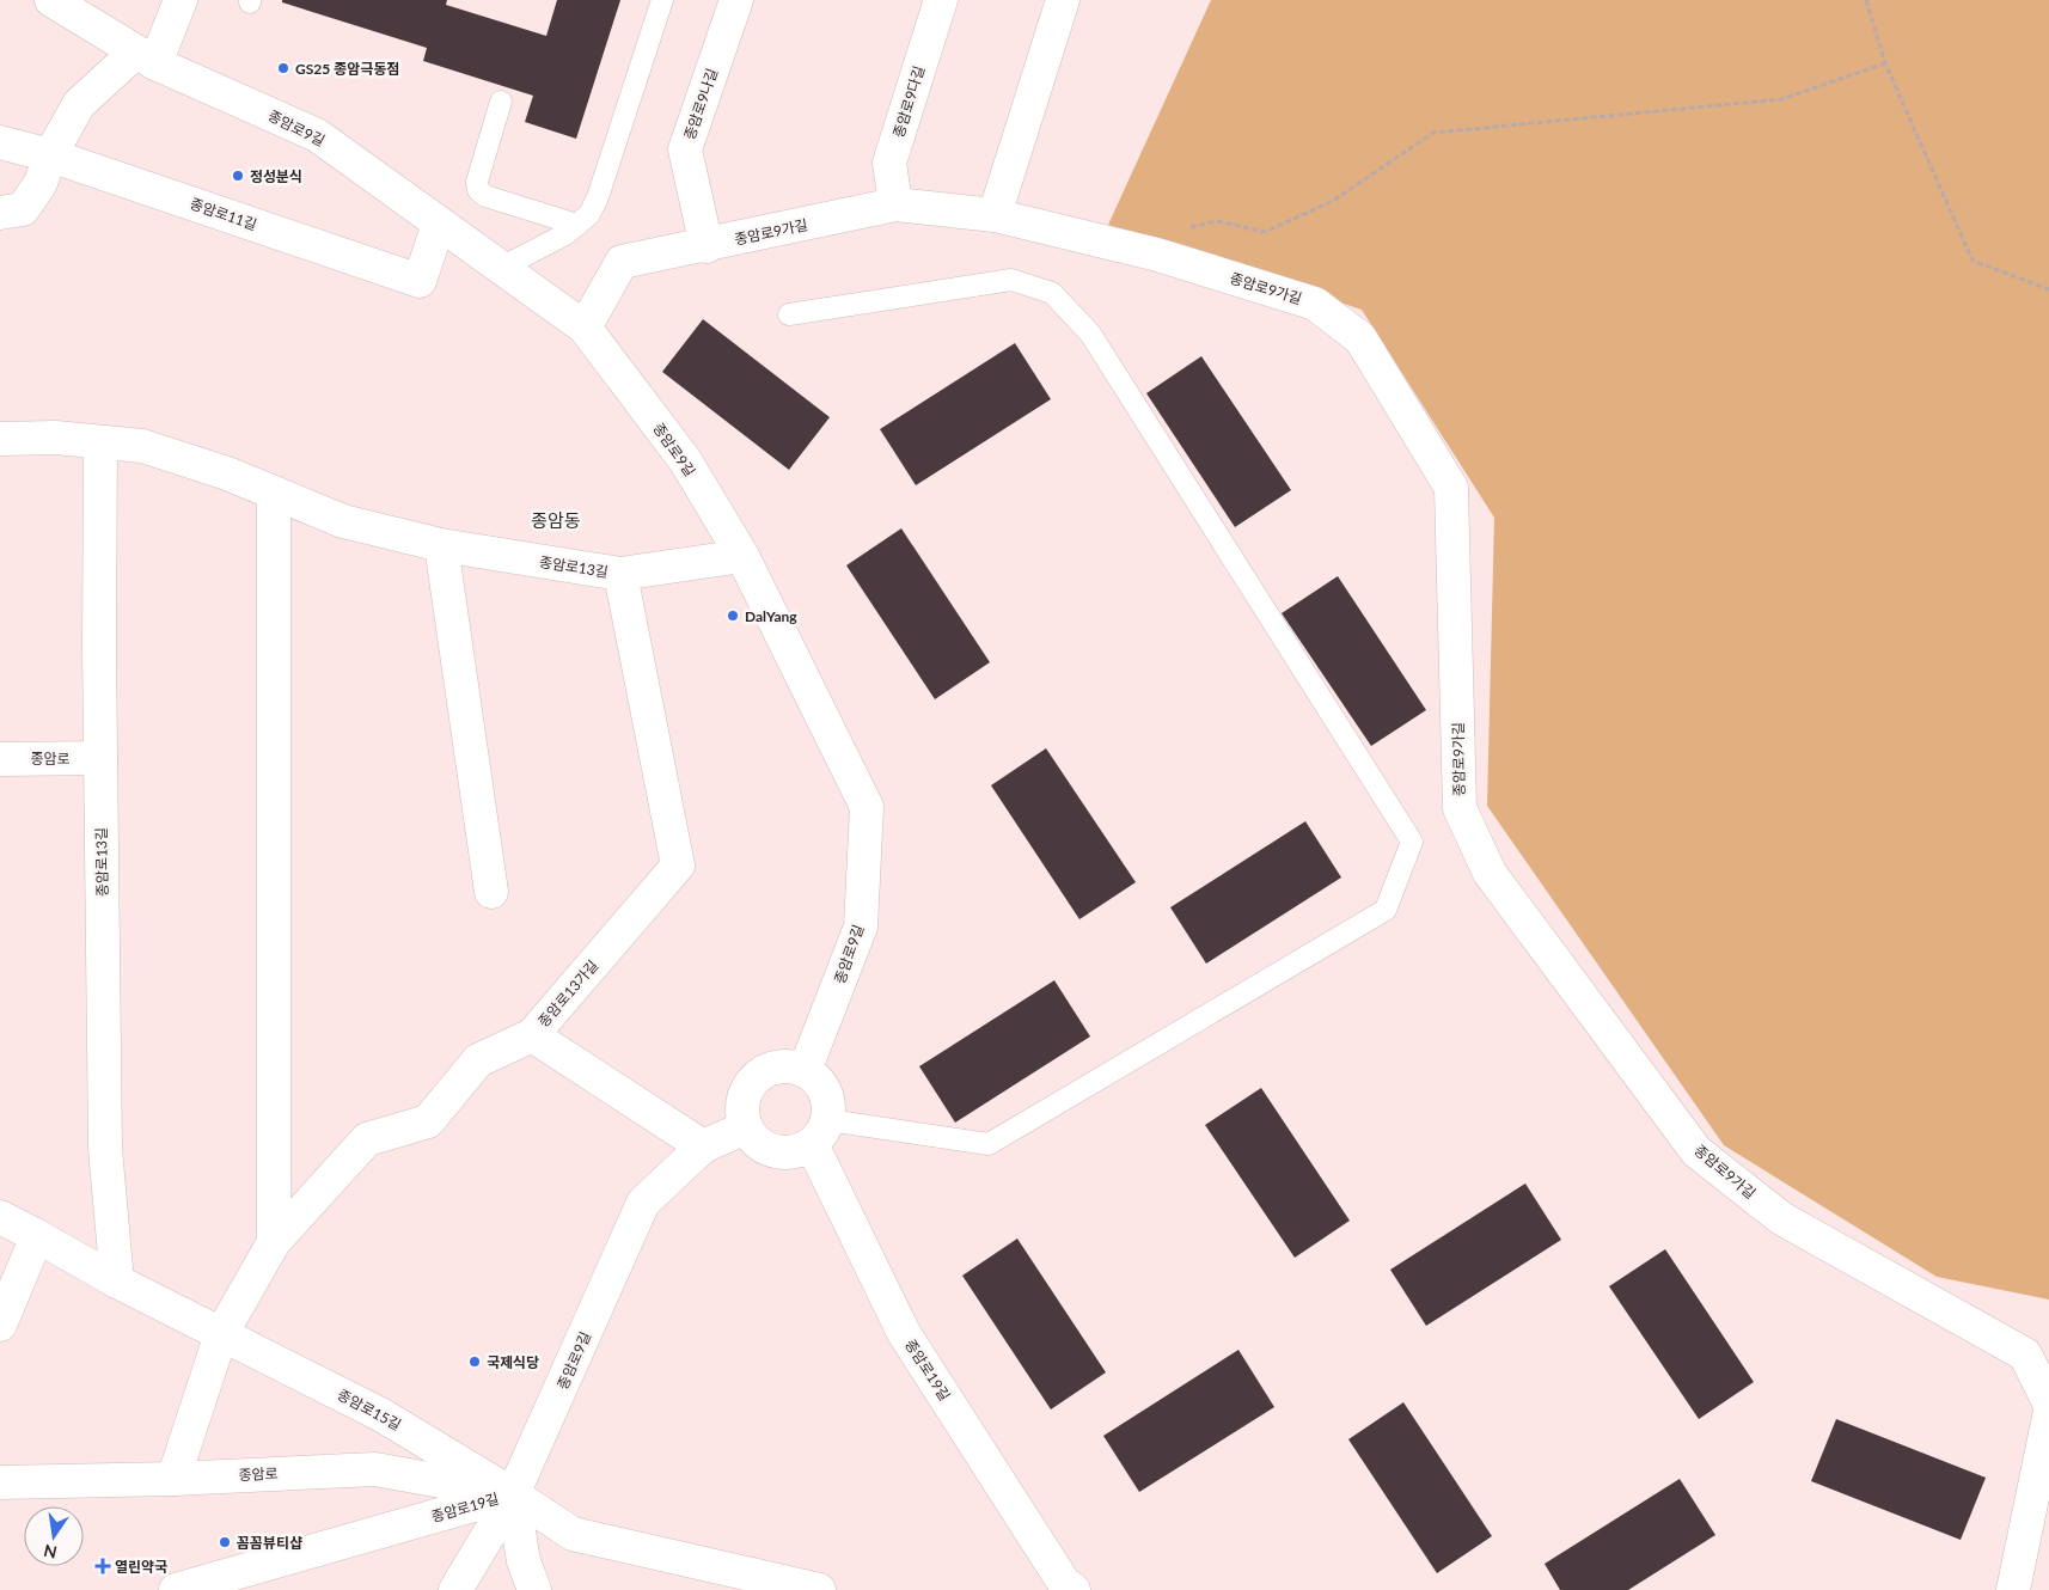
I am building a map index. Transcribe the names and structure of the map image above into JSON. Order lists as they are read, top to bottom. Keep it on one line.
{"streets":{"street":["종암로9다길","종암로9나길","종암로9길","종암로11길","종암로9가길","종암로13길","종암로","종암로13가길","종암로19길","종암로15길"]},"crossings":[["종암로9다길","종암로9가길"],["종암로9나길","종암로9가길"],["종암로9길","종암로11길"],["종암로9길","종암로9가길"],["종암로9길","종암로13길"],["종암로9길","종암로"],["종암로9길","종암로19길"],["종암로9길","종암로15길"],["종암로13길","종암로"],["종암로13길","종암로13가길"],["종암로13길","종암로15길"],["종암로","종암로19길"],["종암로","종암로15길"],["종암로13가길","종암로15길"],["종암로19길","종암로15길"]],"districts":["종암동"],"places":{"other":["GS25 종암극동점","정성분식","DalYang","국제식당","꼼꼼뷰티샵"],"health":["열린약국"]},"north":"bottom"}
